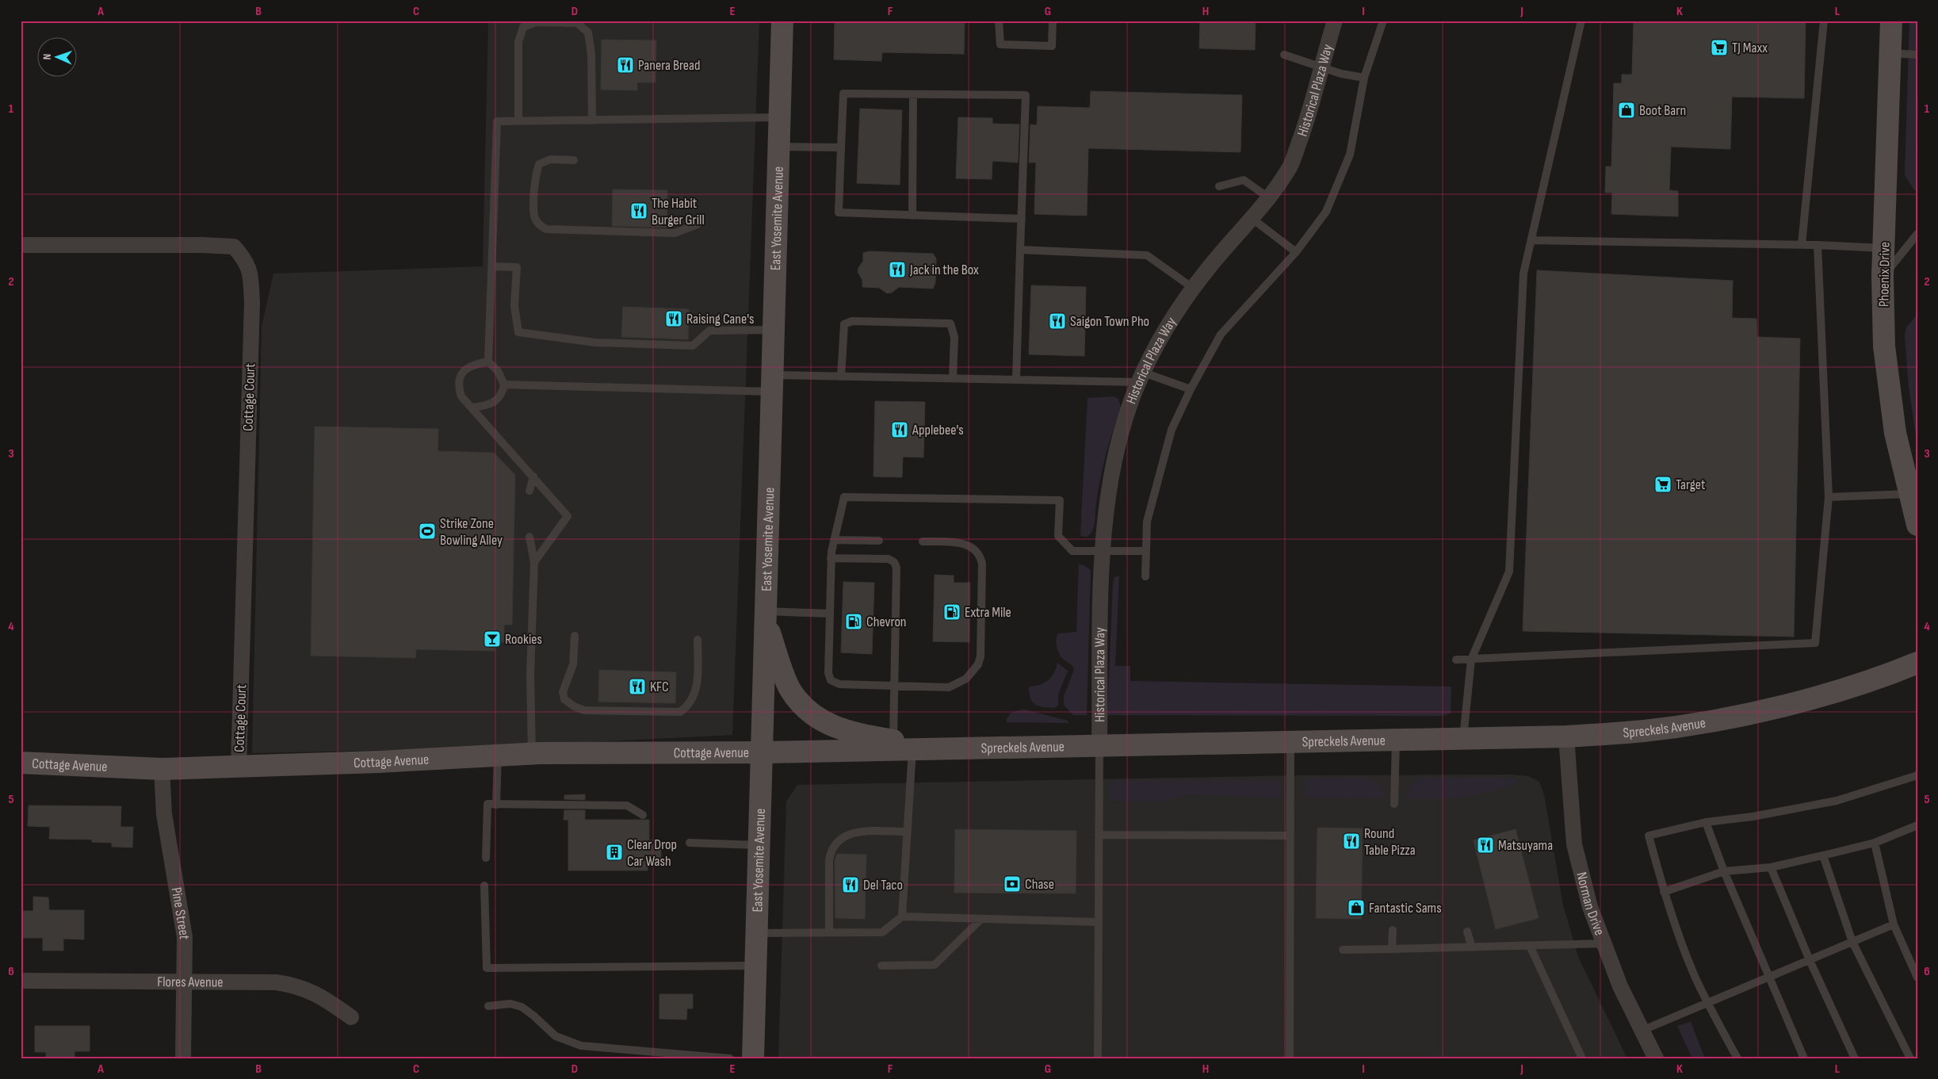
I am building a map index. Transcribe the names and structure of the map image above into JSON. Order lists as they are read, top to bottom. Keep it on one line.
{"streets":{"street":["Historical Plaza Way","East Yosemite Avenue","Phoenix Drive","Cottage Court","Spreckels Avenue","Cottage Avenue","Norman Drive","Pine Street","Flores Avenue"]},"crossings":[["Historical Plaza Way","Spreckels Avenue"],["East Yosemite Avenue","Spreckels Avenue"],["East Yosemite Avenue","Cottage Avenue"],["Cottage Court","Cottage Avenue"],["Spreckels Avenue","Cottage Avenue"],["Spreckels Avenue","Norman Drive"],["Cottage Avenue","Pine Street"],["Pine Street","Flores Avenue"]],"places":{"supermarket":["TJ Maxx","Target"],"restaurant":["Panera Bread","The Habit Burger Grill","Jack in the Box","Raising Cane's","Saigon Town Pho","Applebee's","KFC","Round Table Pizza","Matsuyama","Del Taco"],"shop":["Boot Barn","Fantastic Sams"],"sports":["Strike Zone Bowling Alley"],"fuel station":["Extra Mile","Chevron"],"bar":["Rookies"],"building":["Clear Drop Car Wash"],"bank":["Chase"]},"north":"left","grid":{"columns":["A","B","C","D","E","F","G","H","I","J","K","L"],"rows":["1","2","3","4","5","6"]}}
